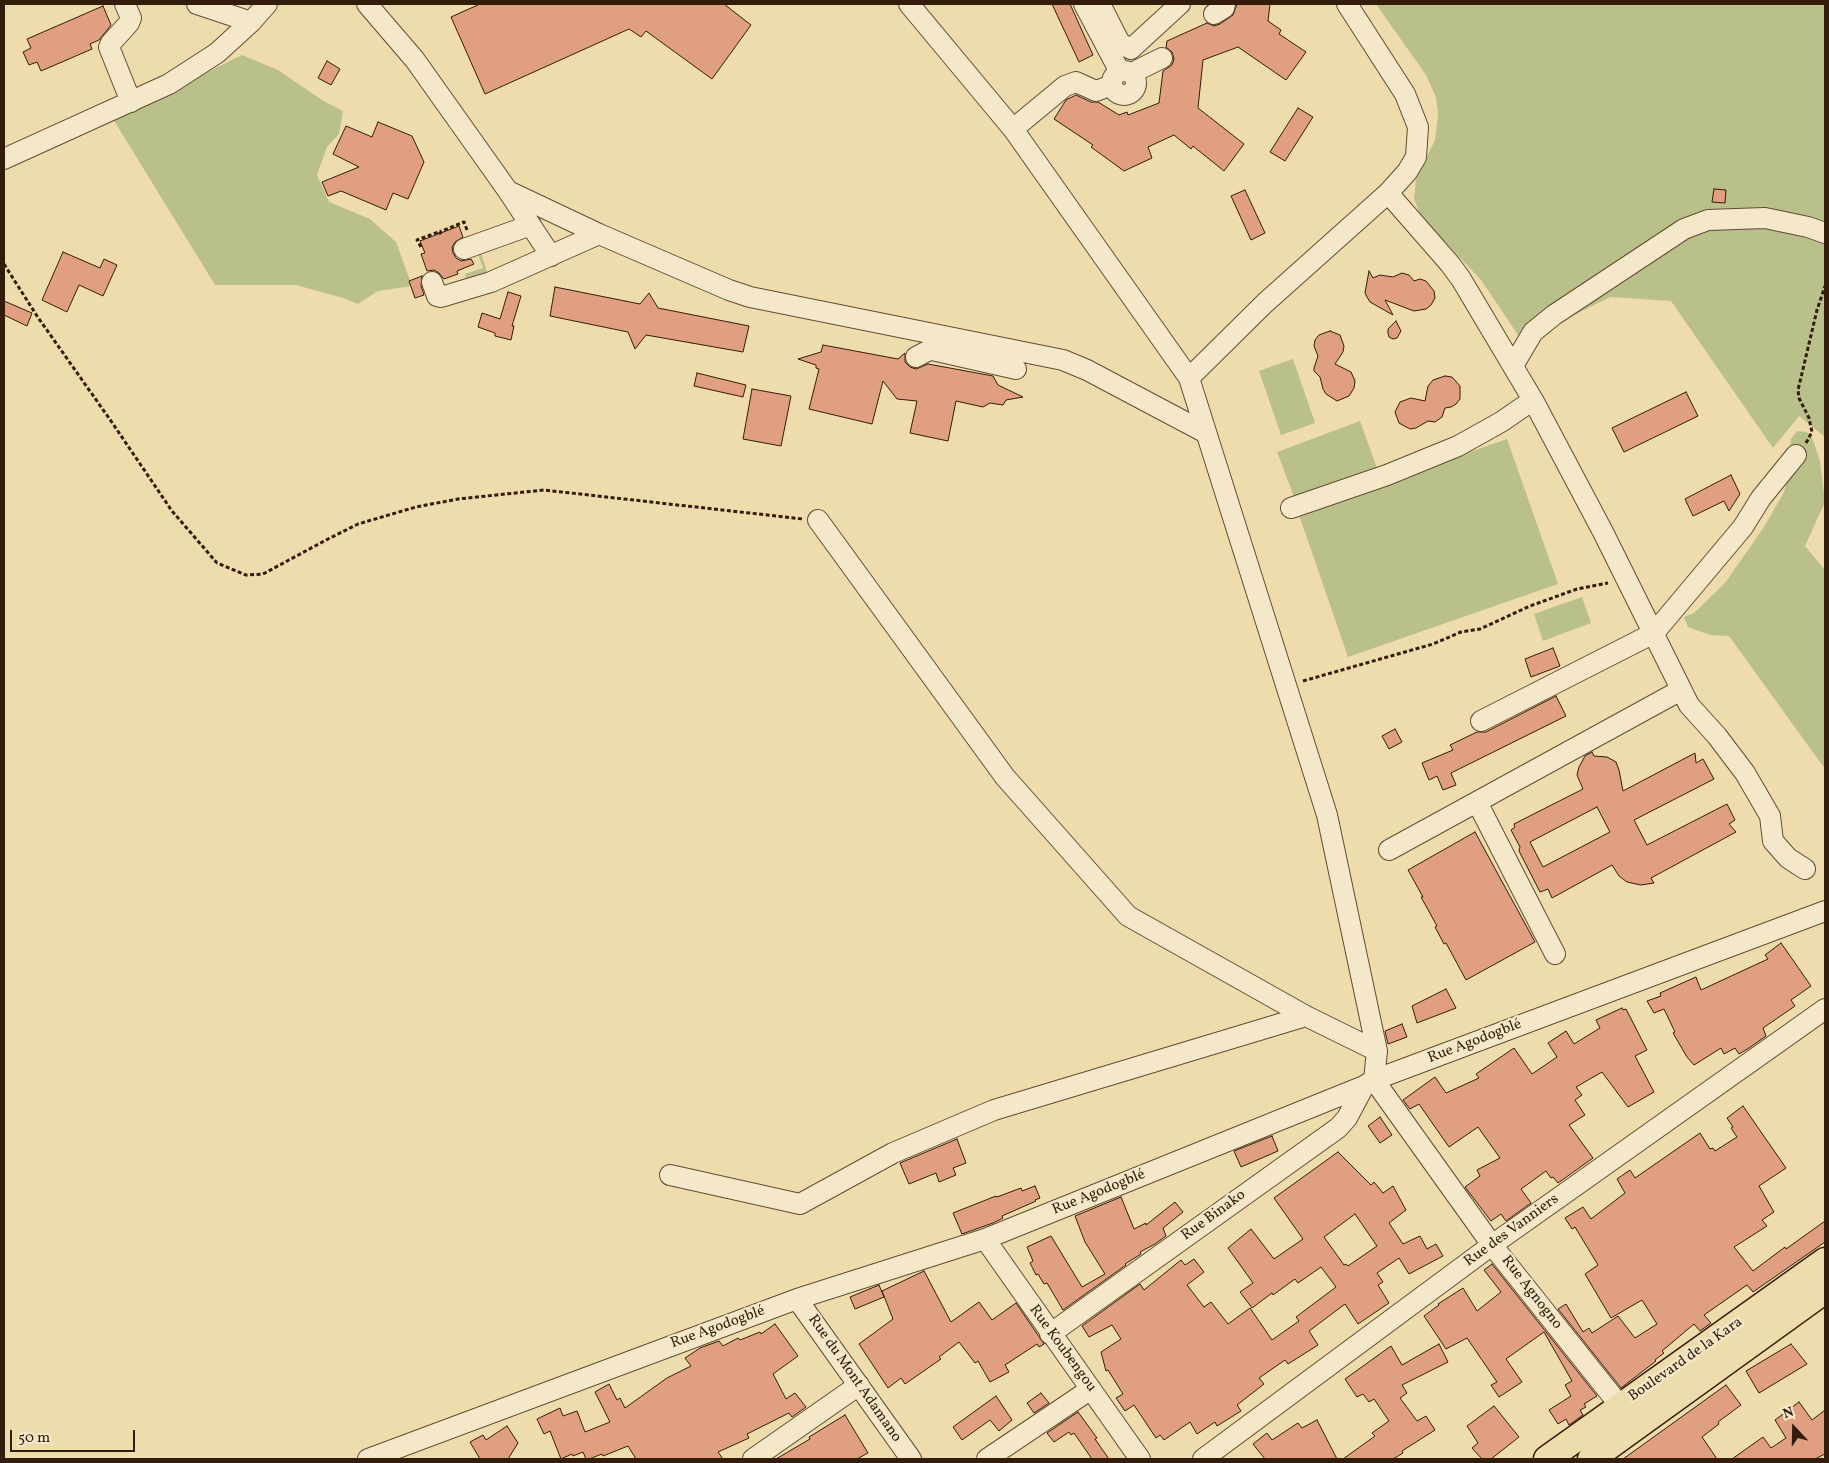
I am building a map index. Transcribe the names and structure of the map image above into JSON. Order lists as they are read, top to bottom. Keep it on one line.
{"streets":{"main road":["Boulevard de la Kara"],"street":["Rue Agodogblé","Rue Binako","Rue des Vanniers","Rue Agnogno","Rue Koubengou","Rue du Mont Adamano"]},"crossings":[["Rue Agodogblé","Rue Binako"],["Rue Agodogblé","Rue Agnogno"],["Rue Agodogblé","Rue Koubengou"],["Rue Agodogblé","Rue du Mont Adamano"],["Rue Binako","Rue Agnogno"],["Rue Binako","Rue Koubengou"],["Rue des Vanniers","Rue Agnogno"],["Rue Agnogno","Boulevard de la Kara"]],"scale_bar":"50 m","north":"top"}
